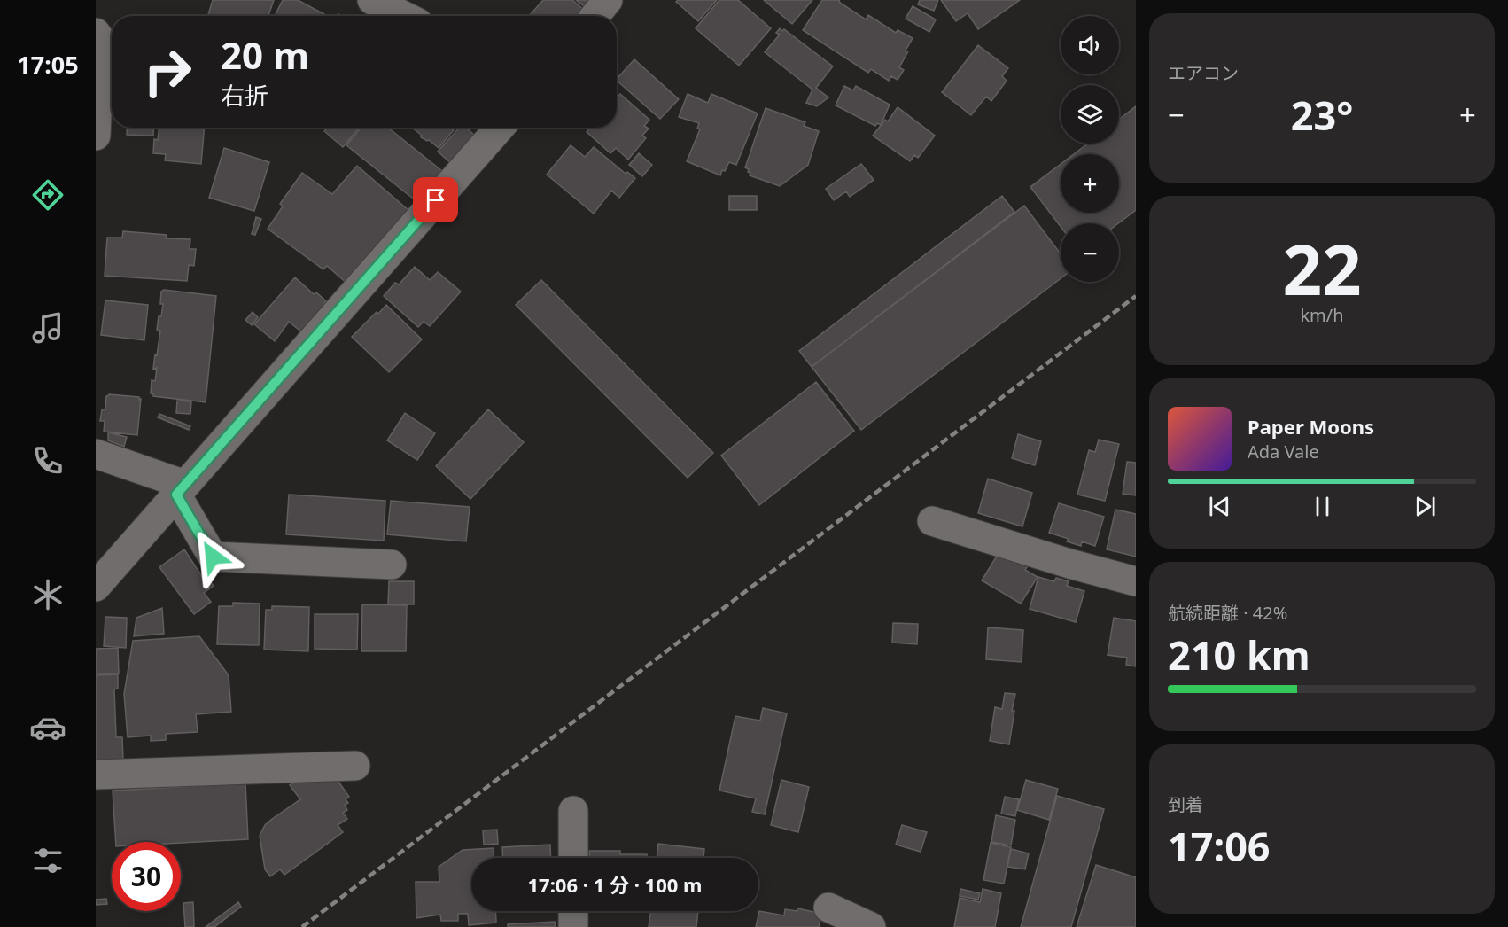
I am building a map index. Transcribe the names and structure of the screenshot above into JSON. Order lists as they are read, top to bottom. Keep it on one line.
{"page":{"tabs":"17:05","tile":["エアコン",["22","km/h"],["航続距離 · 42%","210 km"],["到着","17:06"]],"map_buttons":["+","−"],"turn":["20 m","右折"],"heat":["−","23°","+"],"song":["Paper Moons","Ada Vale"],"limit":"30","trip":"17:06 · 1 分 · 100 m"}}
